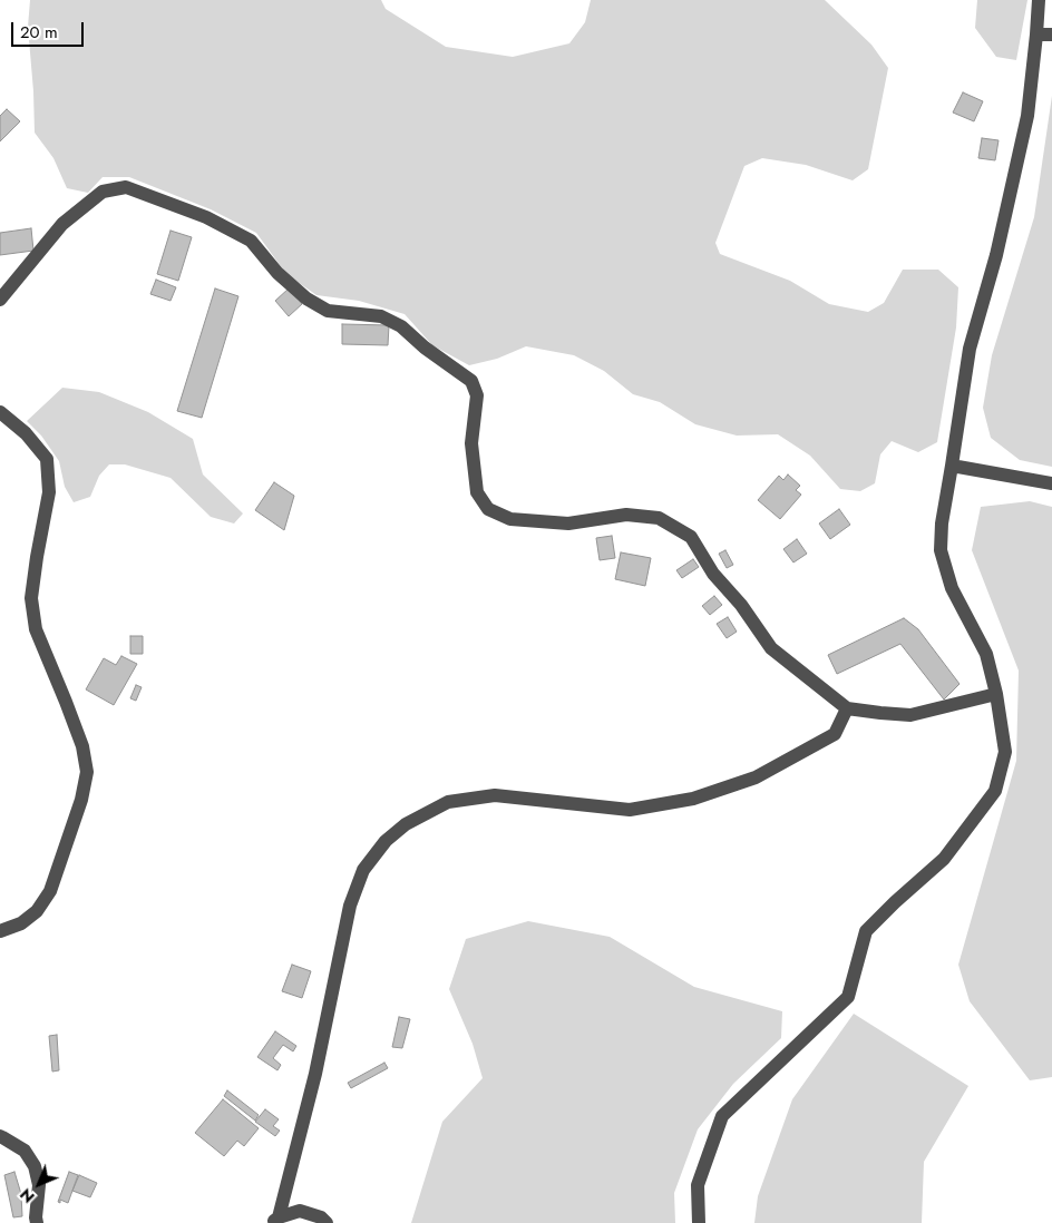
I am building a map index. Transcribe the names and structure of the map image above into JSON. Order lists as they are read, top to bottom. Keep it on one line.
{"scale_bar":"20 m","north":"bottom left"}
